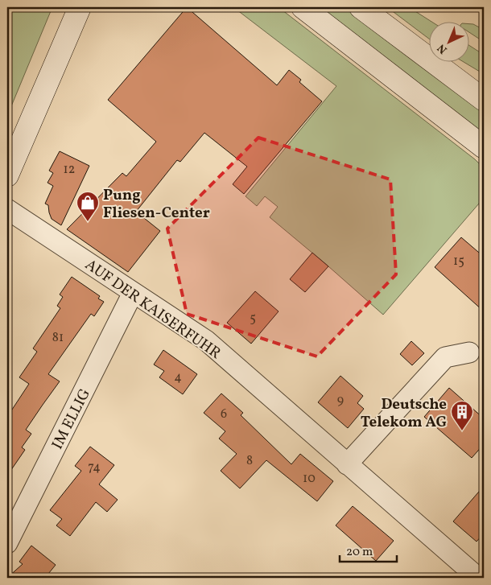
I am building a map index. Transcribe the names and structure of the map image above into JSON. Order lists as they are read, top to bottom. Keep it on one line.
{"streets":{"street":["AUF DER KAISERFUHR","IM ELLIG"]},"crossings":[["AUF DER KAISERFUHR","IM ELLIG"]],"places":{"shop":["Pung Fliesen-Center"],"building":["Deutsche Telekom AG"]},"house_numbers":["12","15","5","81","4","9","6","8","74","10"],"scale_bar":"20 m","north":"bottom left"}
